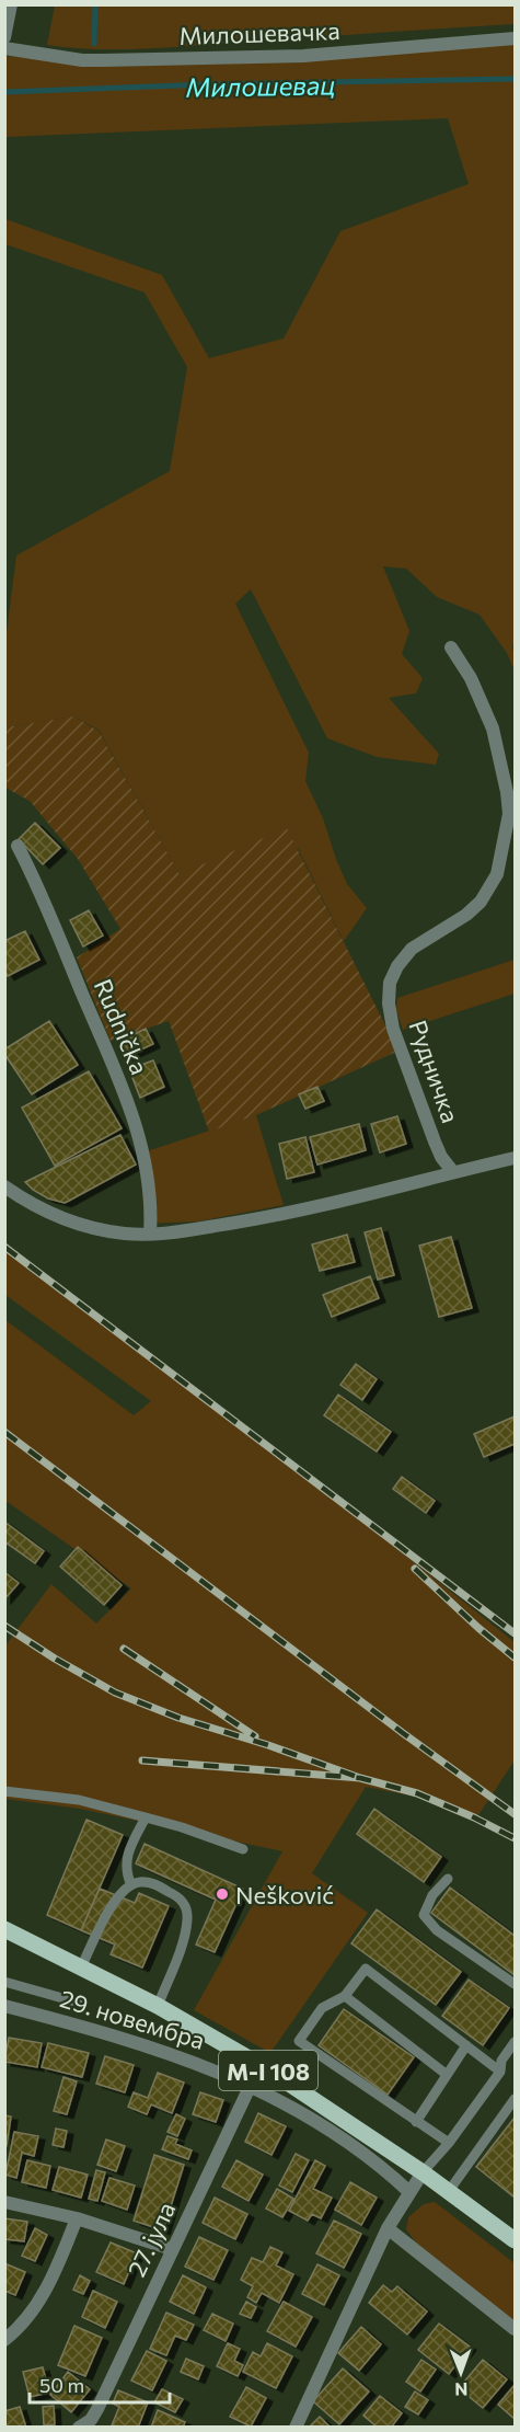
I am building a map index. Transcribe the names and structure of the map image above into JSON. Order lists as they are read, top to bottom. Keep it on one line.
{"streets":{"main road":["M-I 108"],"street":["Милошевачка","Rudnička","Рудничка","29. новембра","27. јула"]},"crossings":[["29. новембра","27. јула"],["M-I 108","27. јула"]],"water":["Милошевац"],"places":["Nešković"],"scale_bar":"50 m","north":"bottom"}
